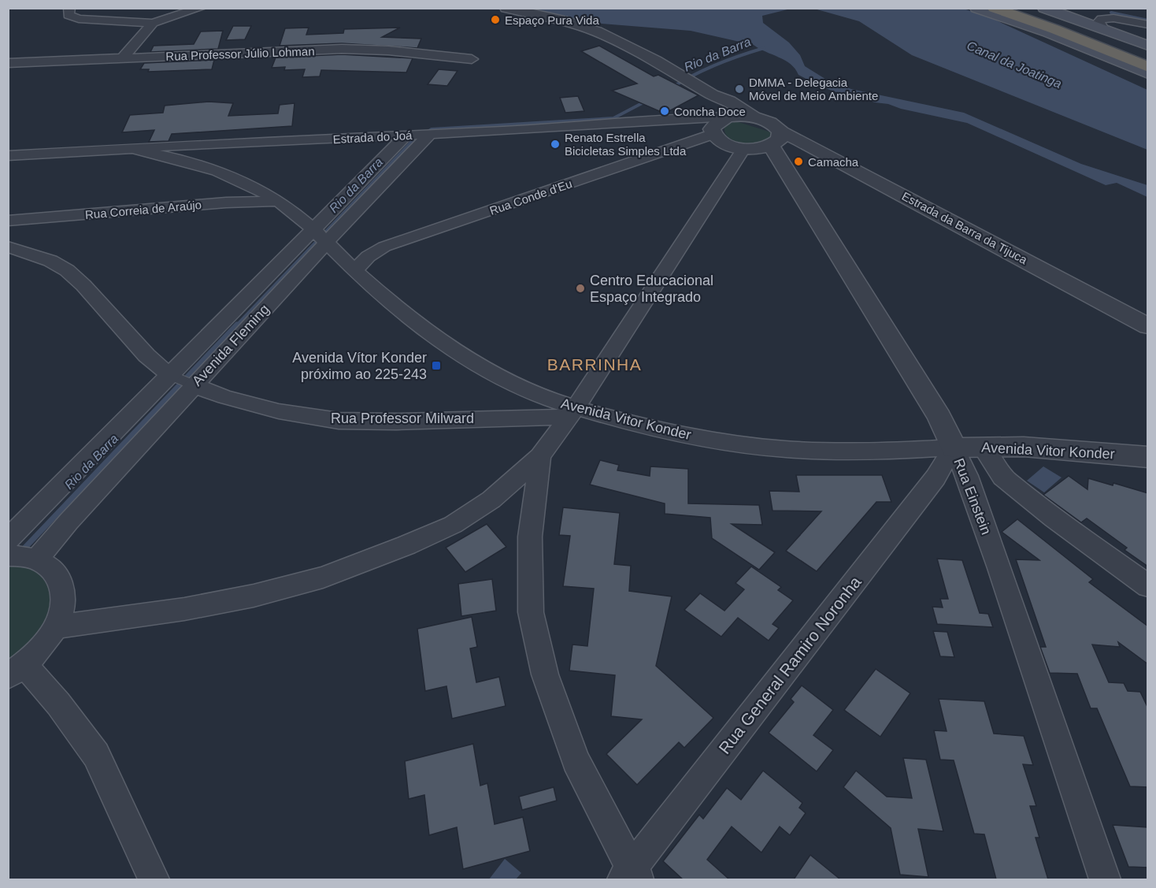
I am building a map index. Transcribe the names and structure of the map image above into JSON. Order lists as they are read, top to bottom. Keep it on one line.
{"streets":{"street":["Rua Professor Júlio Lohman","Estrada do Joá","Rua Conde d'Eu","Rua Correia de Araújo","Estrada da Barra da Tijuca","Avenida Fleming","Rua Professor Milward","Avenida Vitor Konder","Rua Einstein","Rua General Ramiro Noronha"]},"crossings":[["Estrada do Joá","Rua Conde d'Eu"],["Estrada do Joá","Estrada da Barra da Tijuca"],["Estrada do Joá","Avenida Fleming"],["Estrada do Joá","Avenida Vitor Konder"],["Rua Conde d'Eu","Estrada da Barra da Tijuca"],["Rua Conde d'Eu","Avenida Vitor Konder"],["Rua Correia de Araújo","Avenida Vitor Konder"],["Estrada da Barra da Tijuca","Rua Einstein"],["Avenida Fleming","Rua Professor Milward"],["Avenida Fleming","Avenida Vitor Konder"],["Rua Professor Milward","Avenida Vitor Konder"],["Avenida Vitor Konder","Rua Einstein"],["Avenida Vitor Konder","Rua General Ramiro Noronha"],["Rua Einstein","Rua General Ramiro Noronha"]],"districts":["BARRINHA"],"water":["Rio da Barra","Canal da Joatinga"],"places":{"other":["Espaço Pura Vida","DMMA - Delegacia Móvel de Meio Ambiente","Concha Doce","Renato Estrella Bicicletas Simples Ltda","Camacha","Centro Educacional Espaço Integrado"],"transit":["Avenida Vítor Konder próximo ao 225-243"]}}
